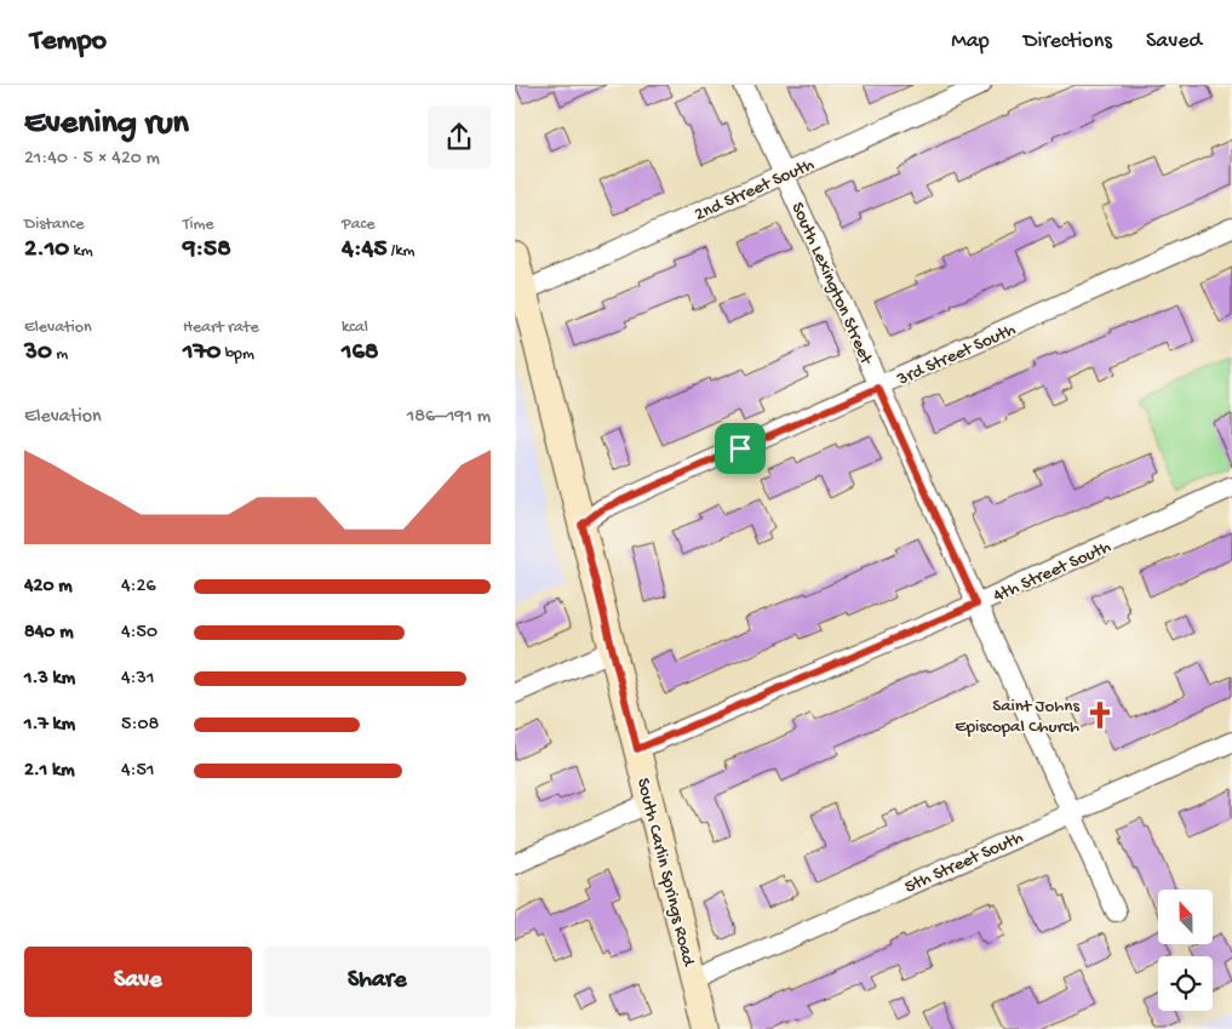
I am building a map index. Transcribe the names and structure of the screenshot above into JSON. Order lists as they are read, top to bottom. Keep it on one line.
{"streets":{"main road":["South Carlin Springs Road"],"street":["2nd Street South","South Lexington Street","3rd Street South","4th Street South","5th Street South"]},"crossings":[["2nd Street South","South Lexington Street"],["2nd Street South","South Carlin Springs Road"],["South Lexington Street","3rd Street South"],["South Lexington Street","4th Street South"],["South Lexington Street","5th Street South"],["3rd Street South","South Carlin Springs Road"],["4th Street South","South Carlin Springs Road"],["5th Street South","South Carlin Springs Road"]],"places":{"church":["Saint Johns Episcopal Church"]},"north":"top","page":{"header":"Tempo","nav":["Map","Directions","Saved"],"heading":["Evening run","21:40 · 5 × 420 m"],"stats":[["Distance","2.10 km"],["Time","9:58"],["Pace","4:45 /km"],["Elevation","30 m"],["Heart rate","170 bpm"],["kcal","168"]],"chart":["Elevation","186–191 m"],"list":[{"name":"420 m","note":"4:26"},{"name":"840 m","note":"4:50"},{"name":"1.3 km","note":"4:31"},{"name":"1.7 km","note":"5:08"},{"name":"2.1 km","note":"4:51"}],"buttons":["Save","Share"]}}
